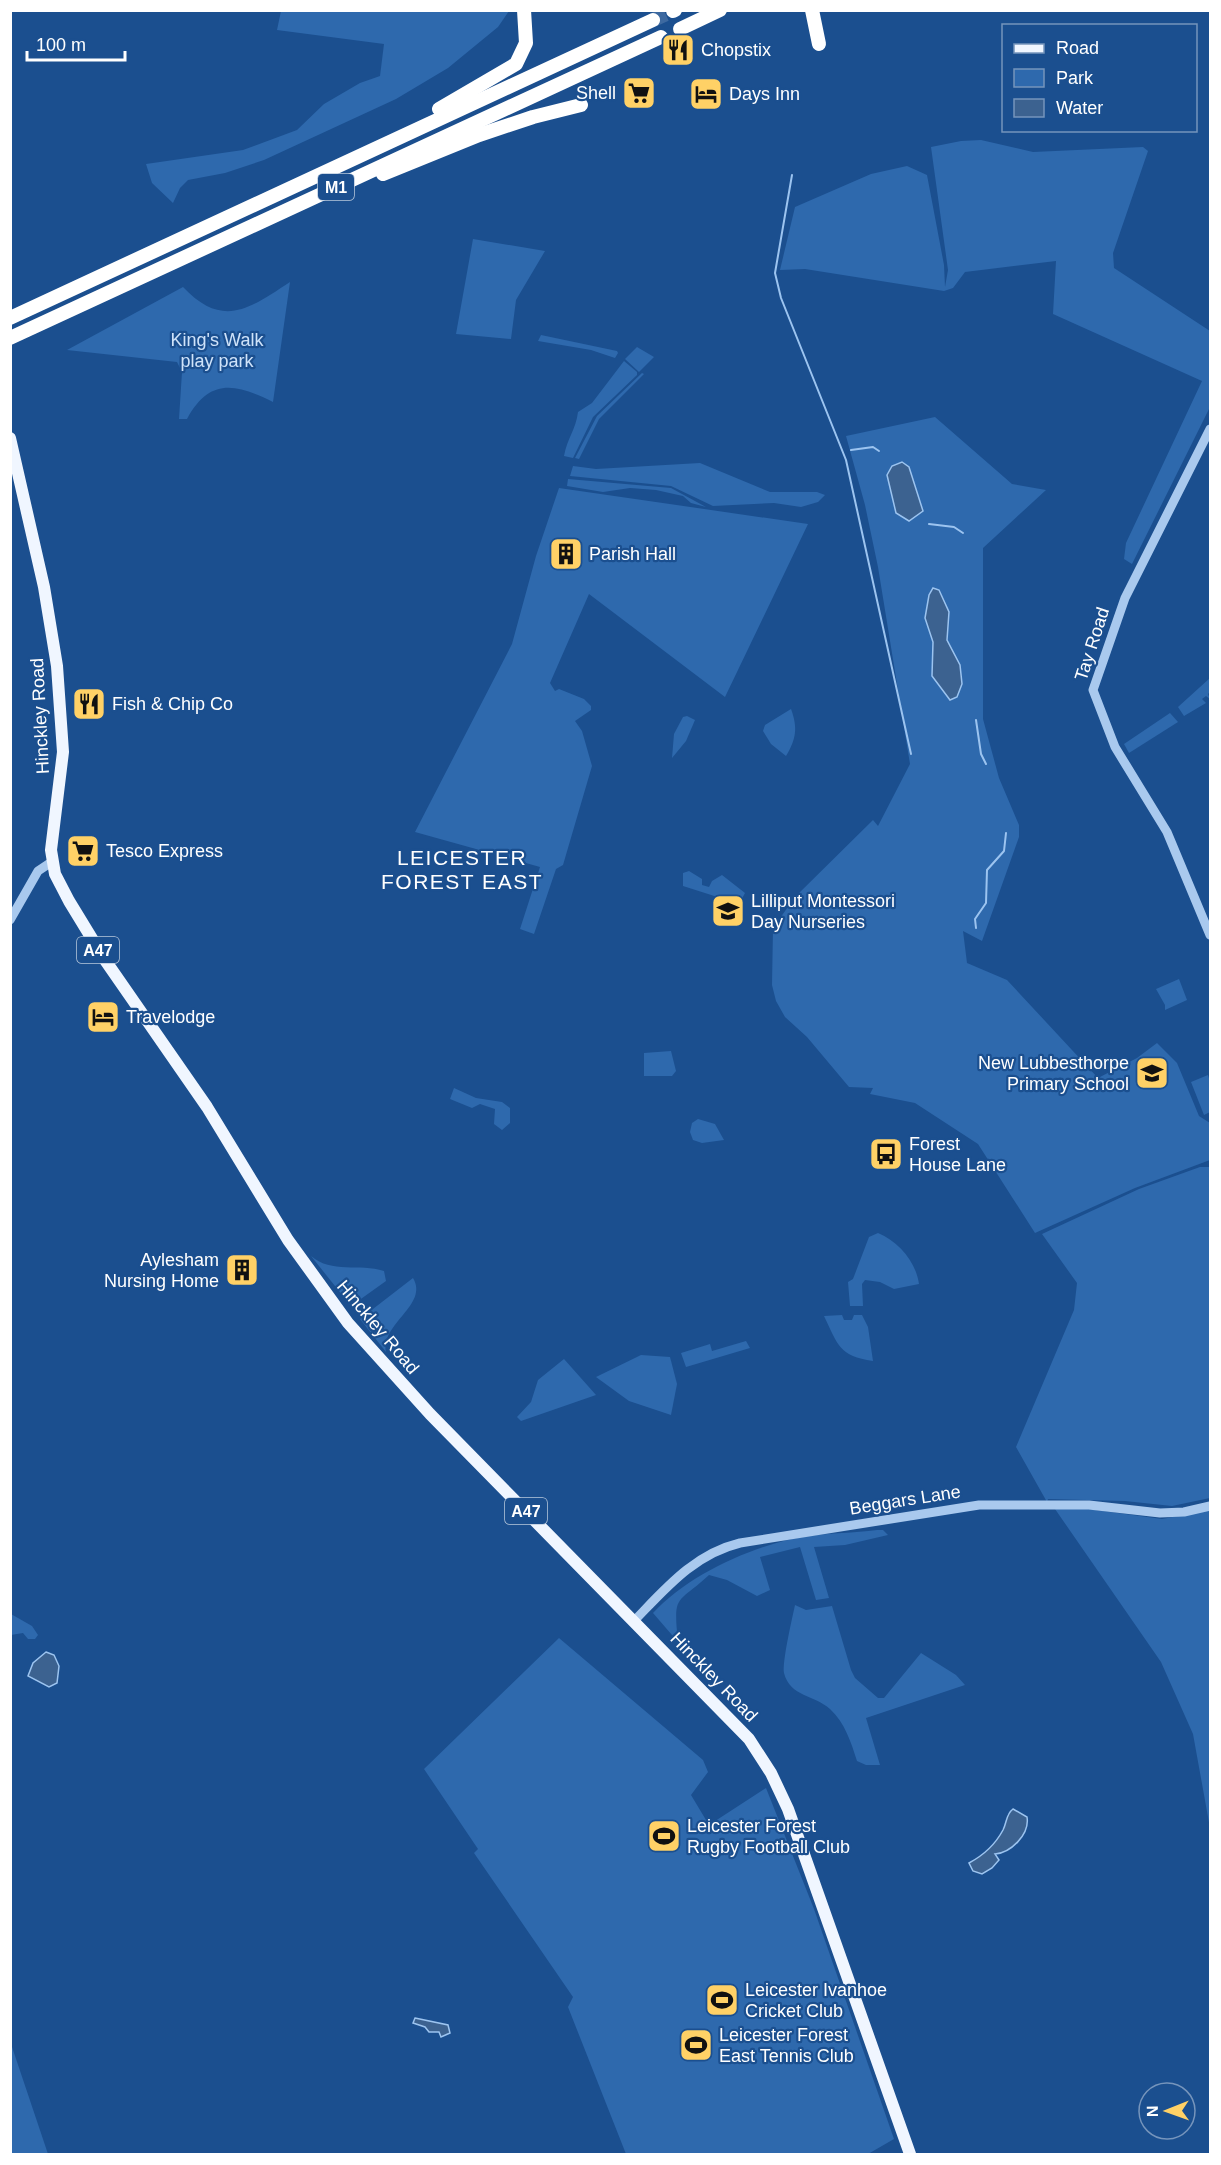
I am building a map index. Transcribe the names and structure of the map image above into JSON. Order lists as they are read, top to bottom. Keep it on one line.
{"streets":{"highway":["M1"],"main road":["Hinckley Road","A47"],"street":["Tay Road","Beggars Lane"]},"crossings":[["Hinckley Road","Beggars Lane"]],"districts":["LEICESTER FOREST EAST"],"parks":["King's Walk play park"],"places":{"restaurant":["Chopstix","Fish & Chip Co"],"supermarket":["Shell","Tesco Express"],"hotel":["Days Inn","Travelodge"],"building":["Parish Hall","Aylesham Nursing Home"],"school or university":["Lilliput Montessori Day Nurseries","New Lubbesthorpe Primary School"],"bus stop":["Forest House Lane"],"sports":["Leicester Forest Rugby Football Club","Leicester Ivanhoe Cricket Club","Leicester Forest East Tennis Club"]},"legend":["Road","Park","Water"],"scale_bar":"100 m","north":"left"}
